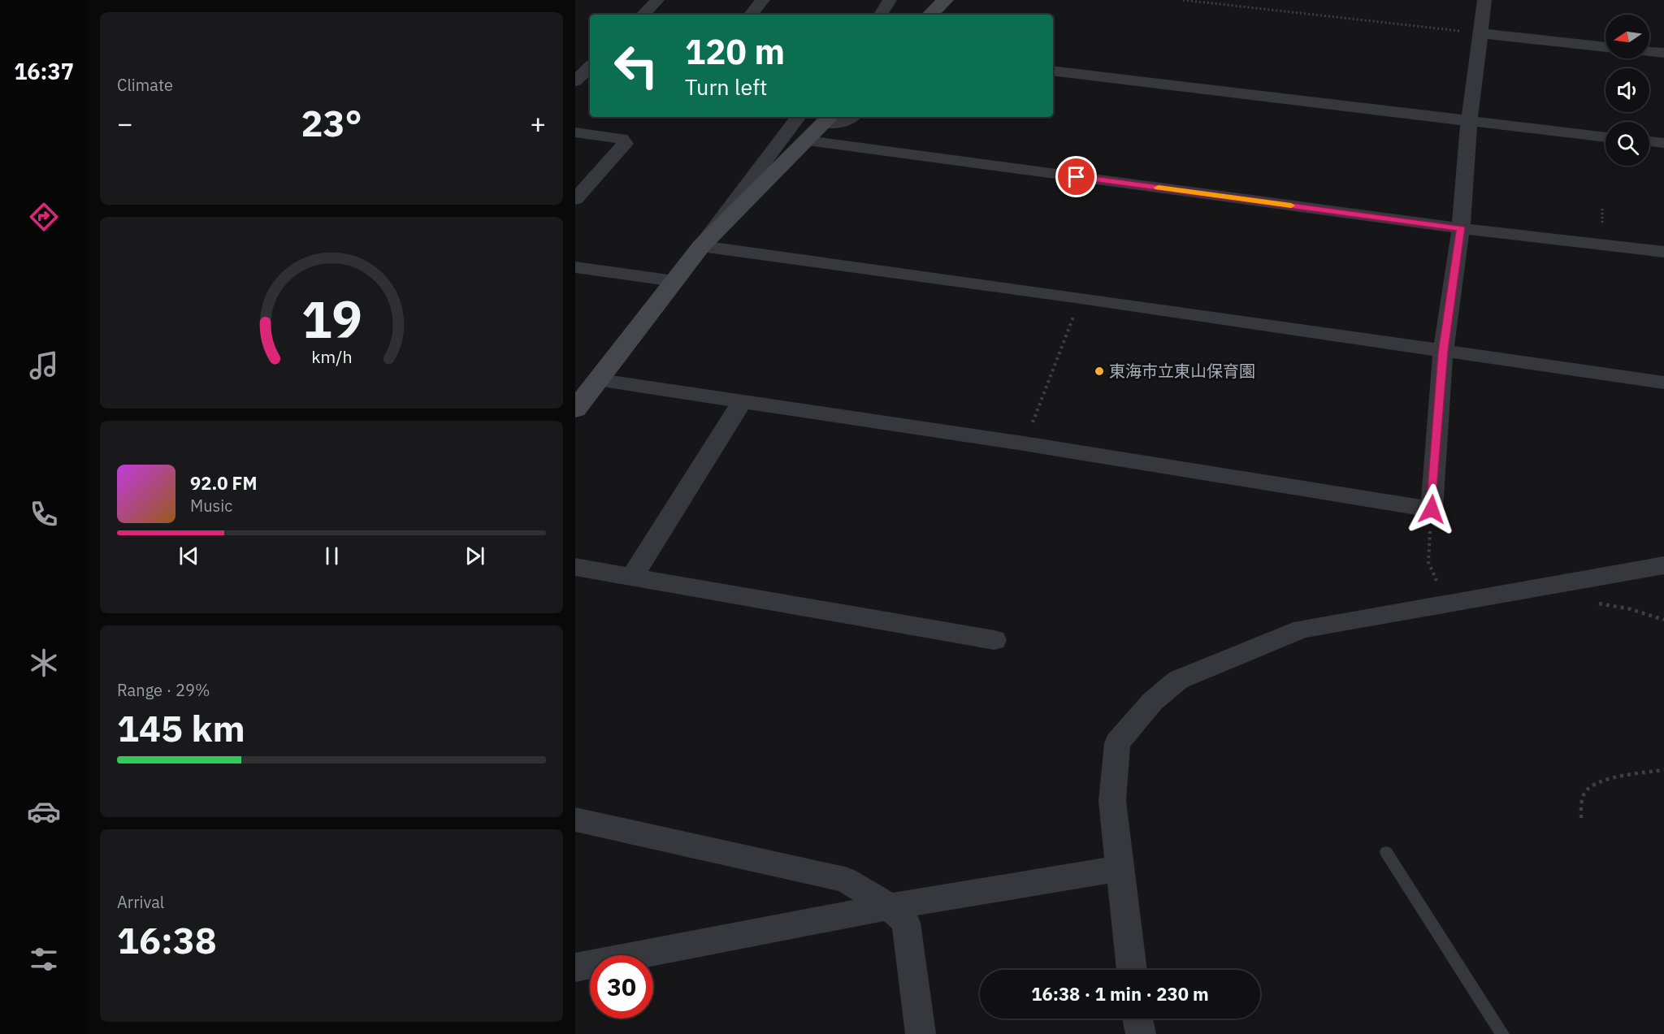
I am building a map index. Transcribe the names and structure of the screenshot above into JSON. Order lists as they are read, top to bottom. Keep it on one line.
{"places":["東海市立東山保育園"],"north":"left","page":{"tabs":"16:37","tile":["Climate",["Range · 29%","145 km"],["Arrival","16:38"]],"turn":["120 m","Turn left"],"heat":["−","23°","+"],"song":["92.0 FM","Music"],"limit":"30","trip":"16:38 · 1 min · 230 m","gauge":["19","km/h"]}}
